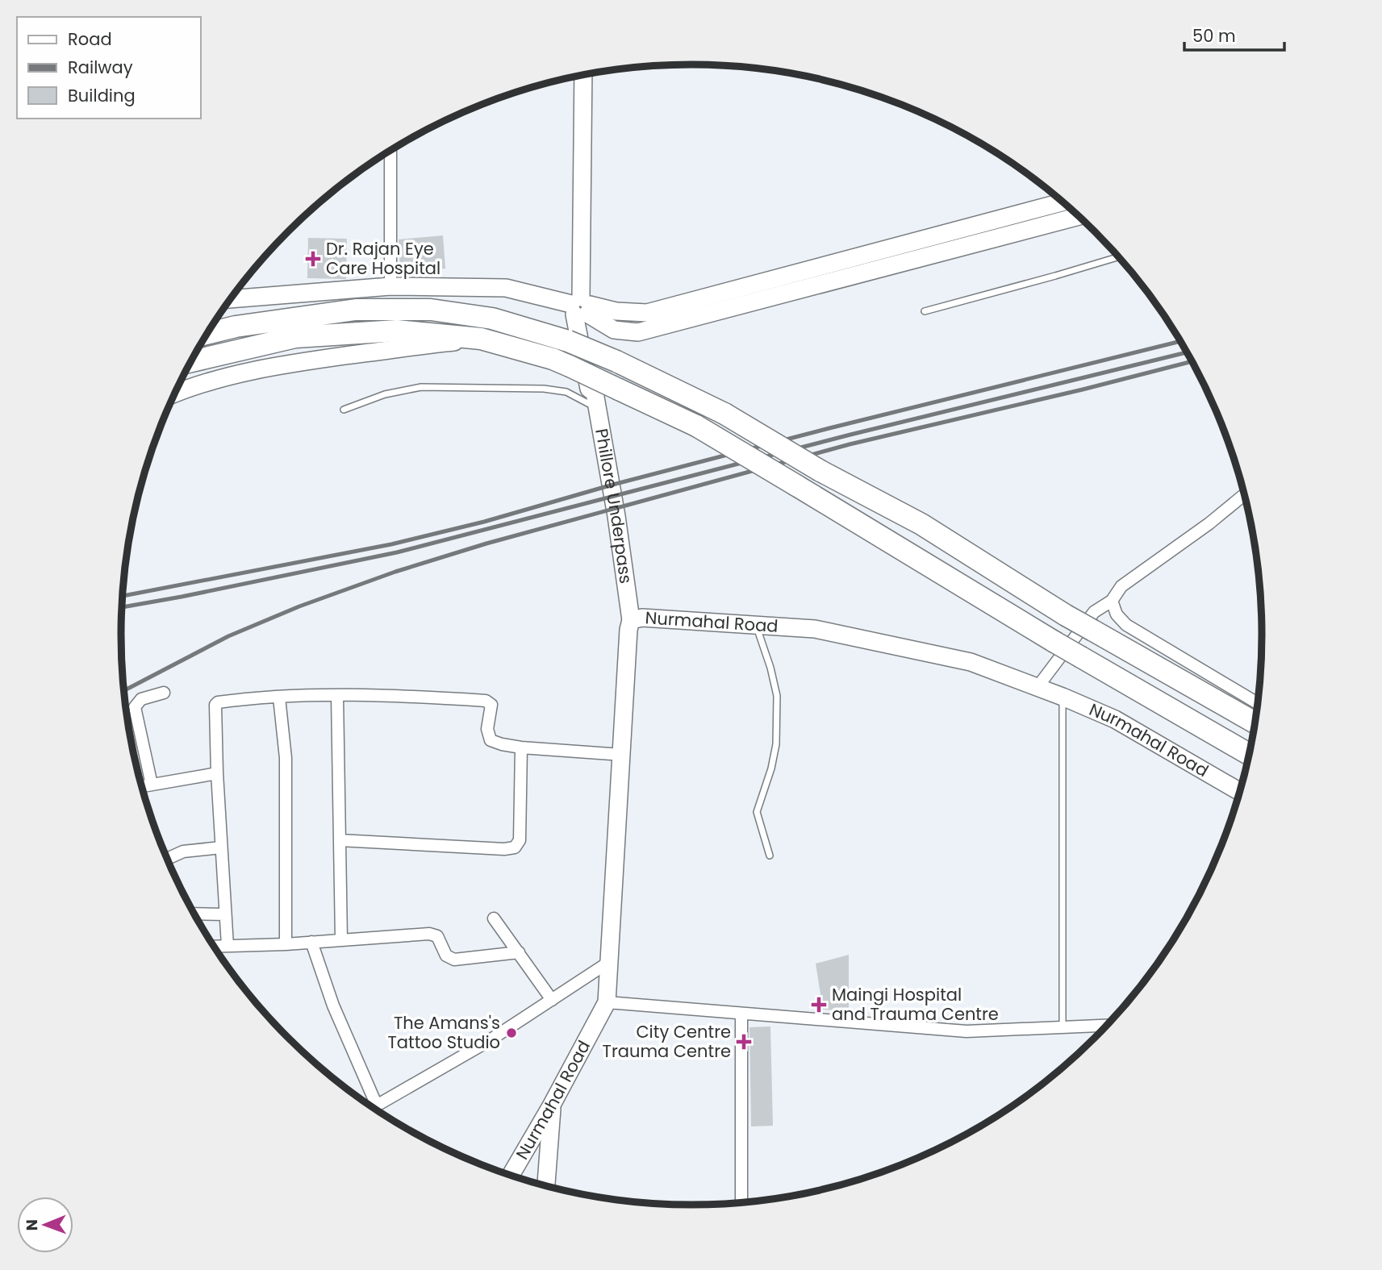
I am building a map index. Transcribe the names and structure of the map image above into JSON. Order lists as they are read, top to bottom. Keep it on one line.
{"streets":{"main road":["Phillore Underpass","Nurmahal Road"]},"crossings":[["Phillore Underpass","Nurmahal Road"]],"places":{"health":["Dr. Rajan Eye Care Hospital","Maingi Hospital and Trauma Centre","City Centre Trauma Centre"],"other":["The Amans's Tattoo Studio"]},"legend":["Road","Railway","Building"],"scale_bar":"50 m","north":"left"}
